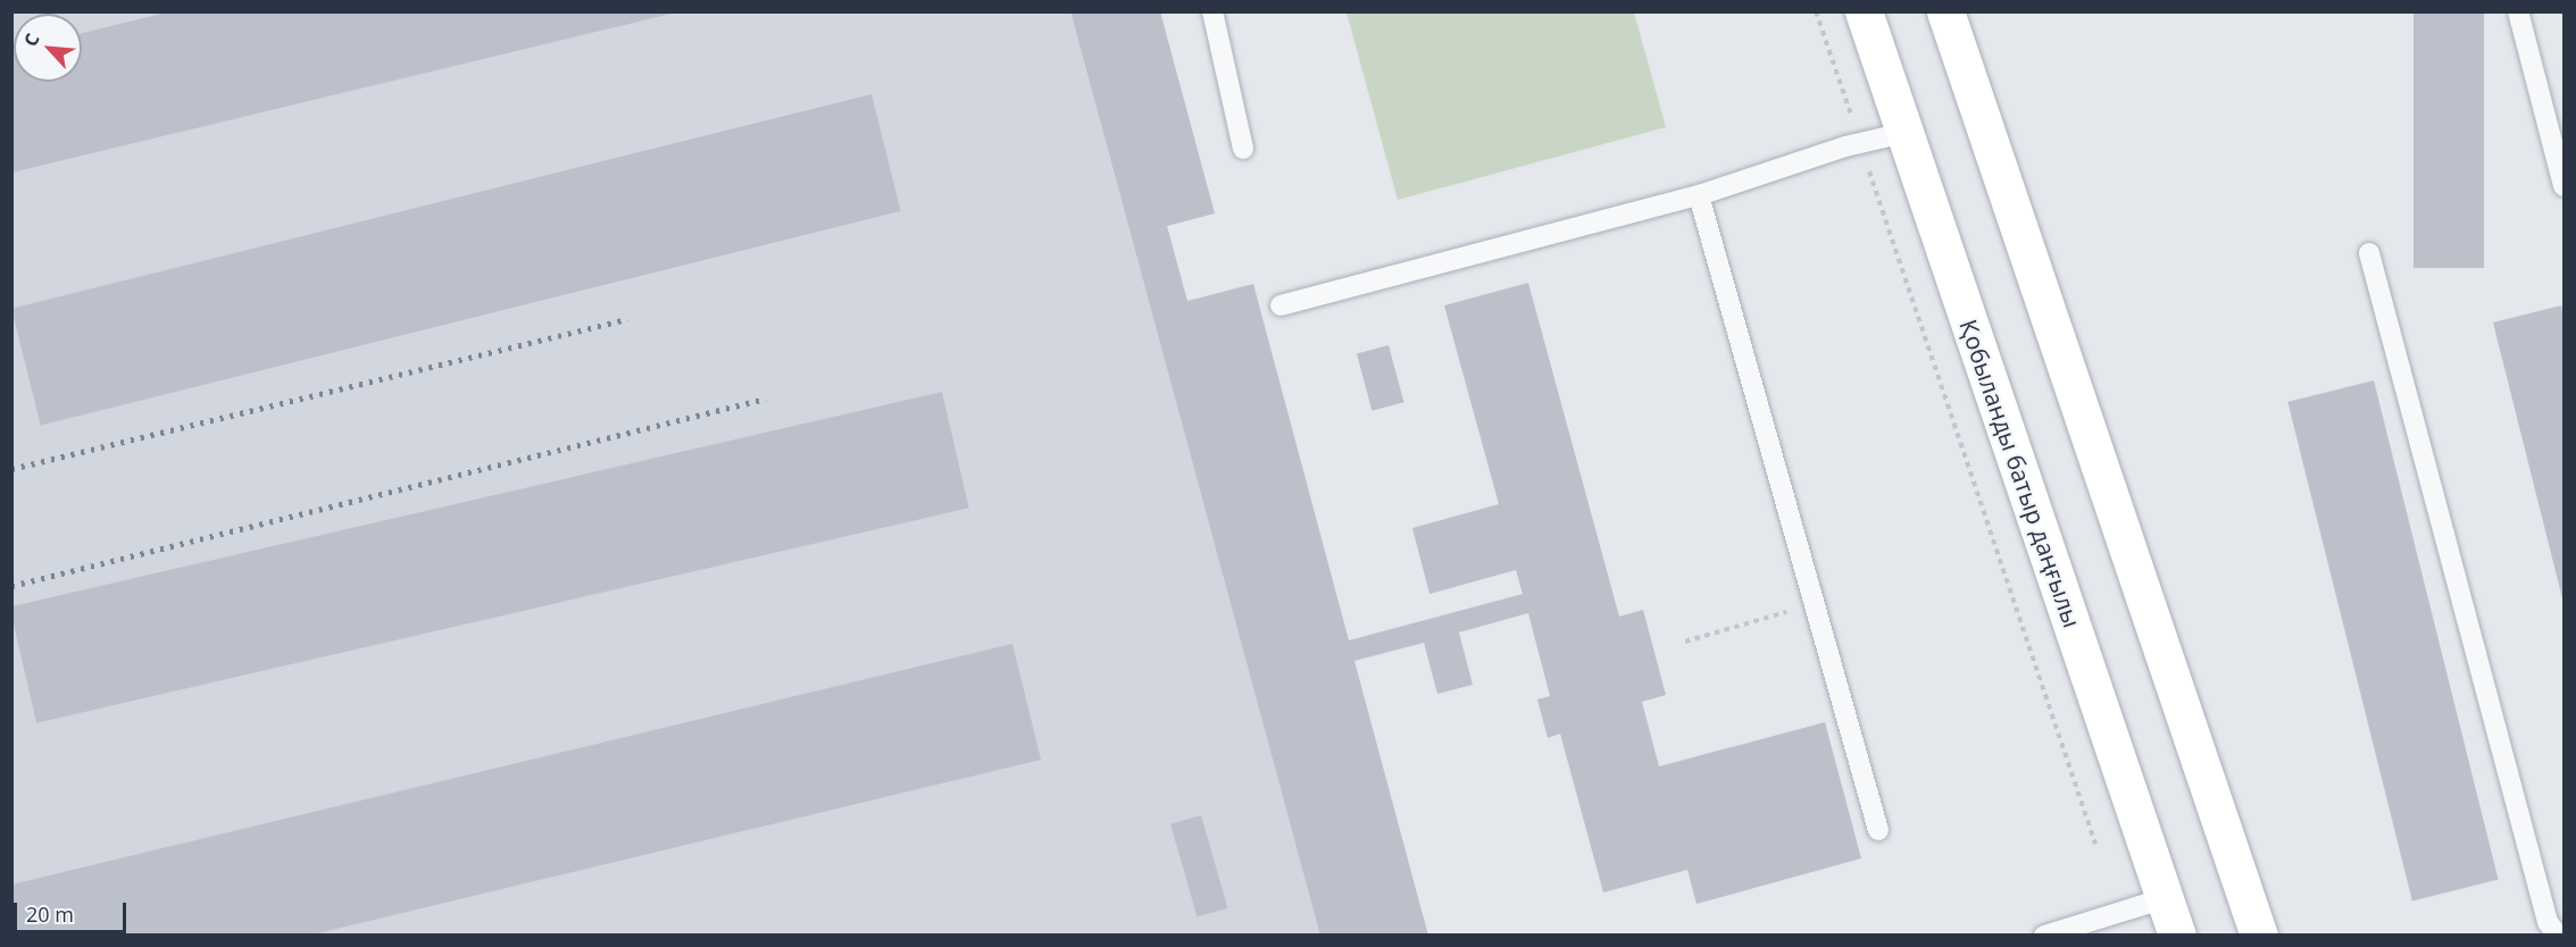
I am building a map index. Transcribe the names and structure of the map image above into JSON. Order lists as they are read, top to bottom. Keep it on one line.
{"streets":{"main road":["Қобыланды батыр даңғылы"]},"scale_bar":"20 m","north":"top left"}
